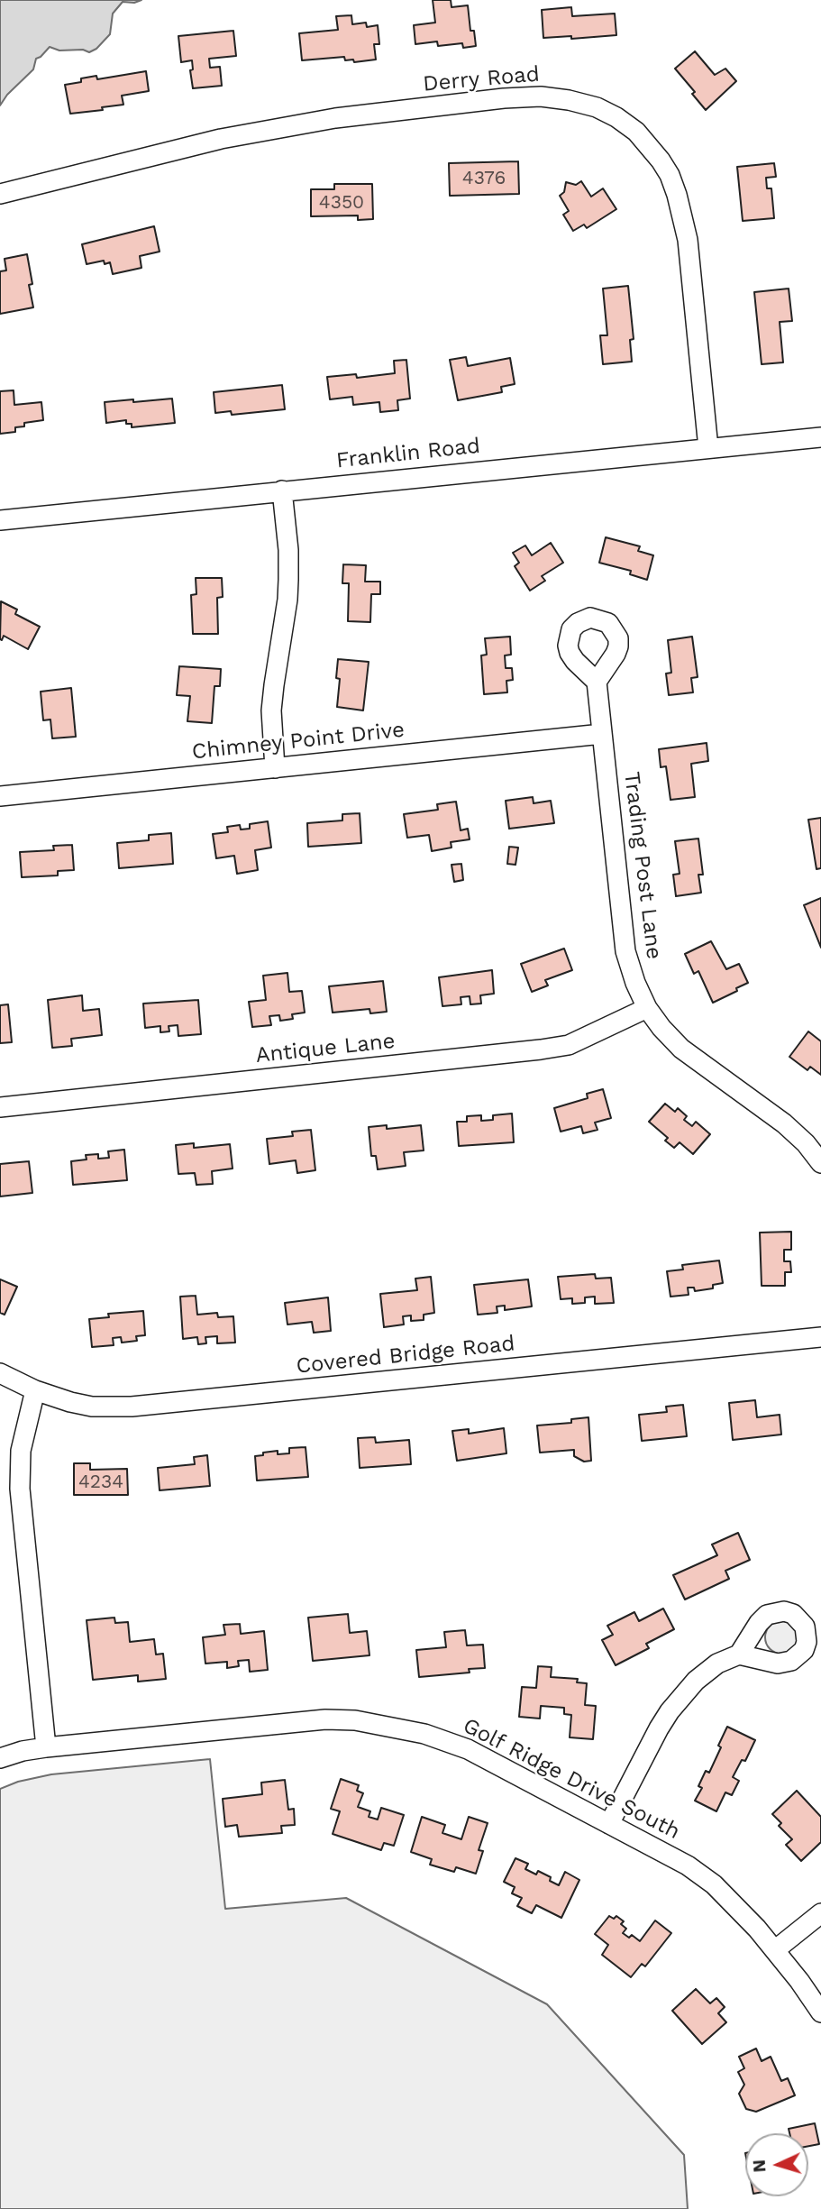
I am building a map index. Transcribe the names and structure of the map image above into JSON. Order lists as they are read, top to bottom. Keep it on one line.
{"streets":{"street":["Derry Road","Franklin Road","Chimney Point Drive","Trading Post Lane","Antique Lane","Covered Bridge Road","Golf Ridge Drive South"]},"crossings":[["Derry Road","Franklin Road"],["Chimney Point Drive","Trading Post Lane"],["Trading Post Lane","Antique Lane"]],"house_numbers":["4376","4350","4234"],"north":"left"}
